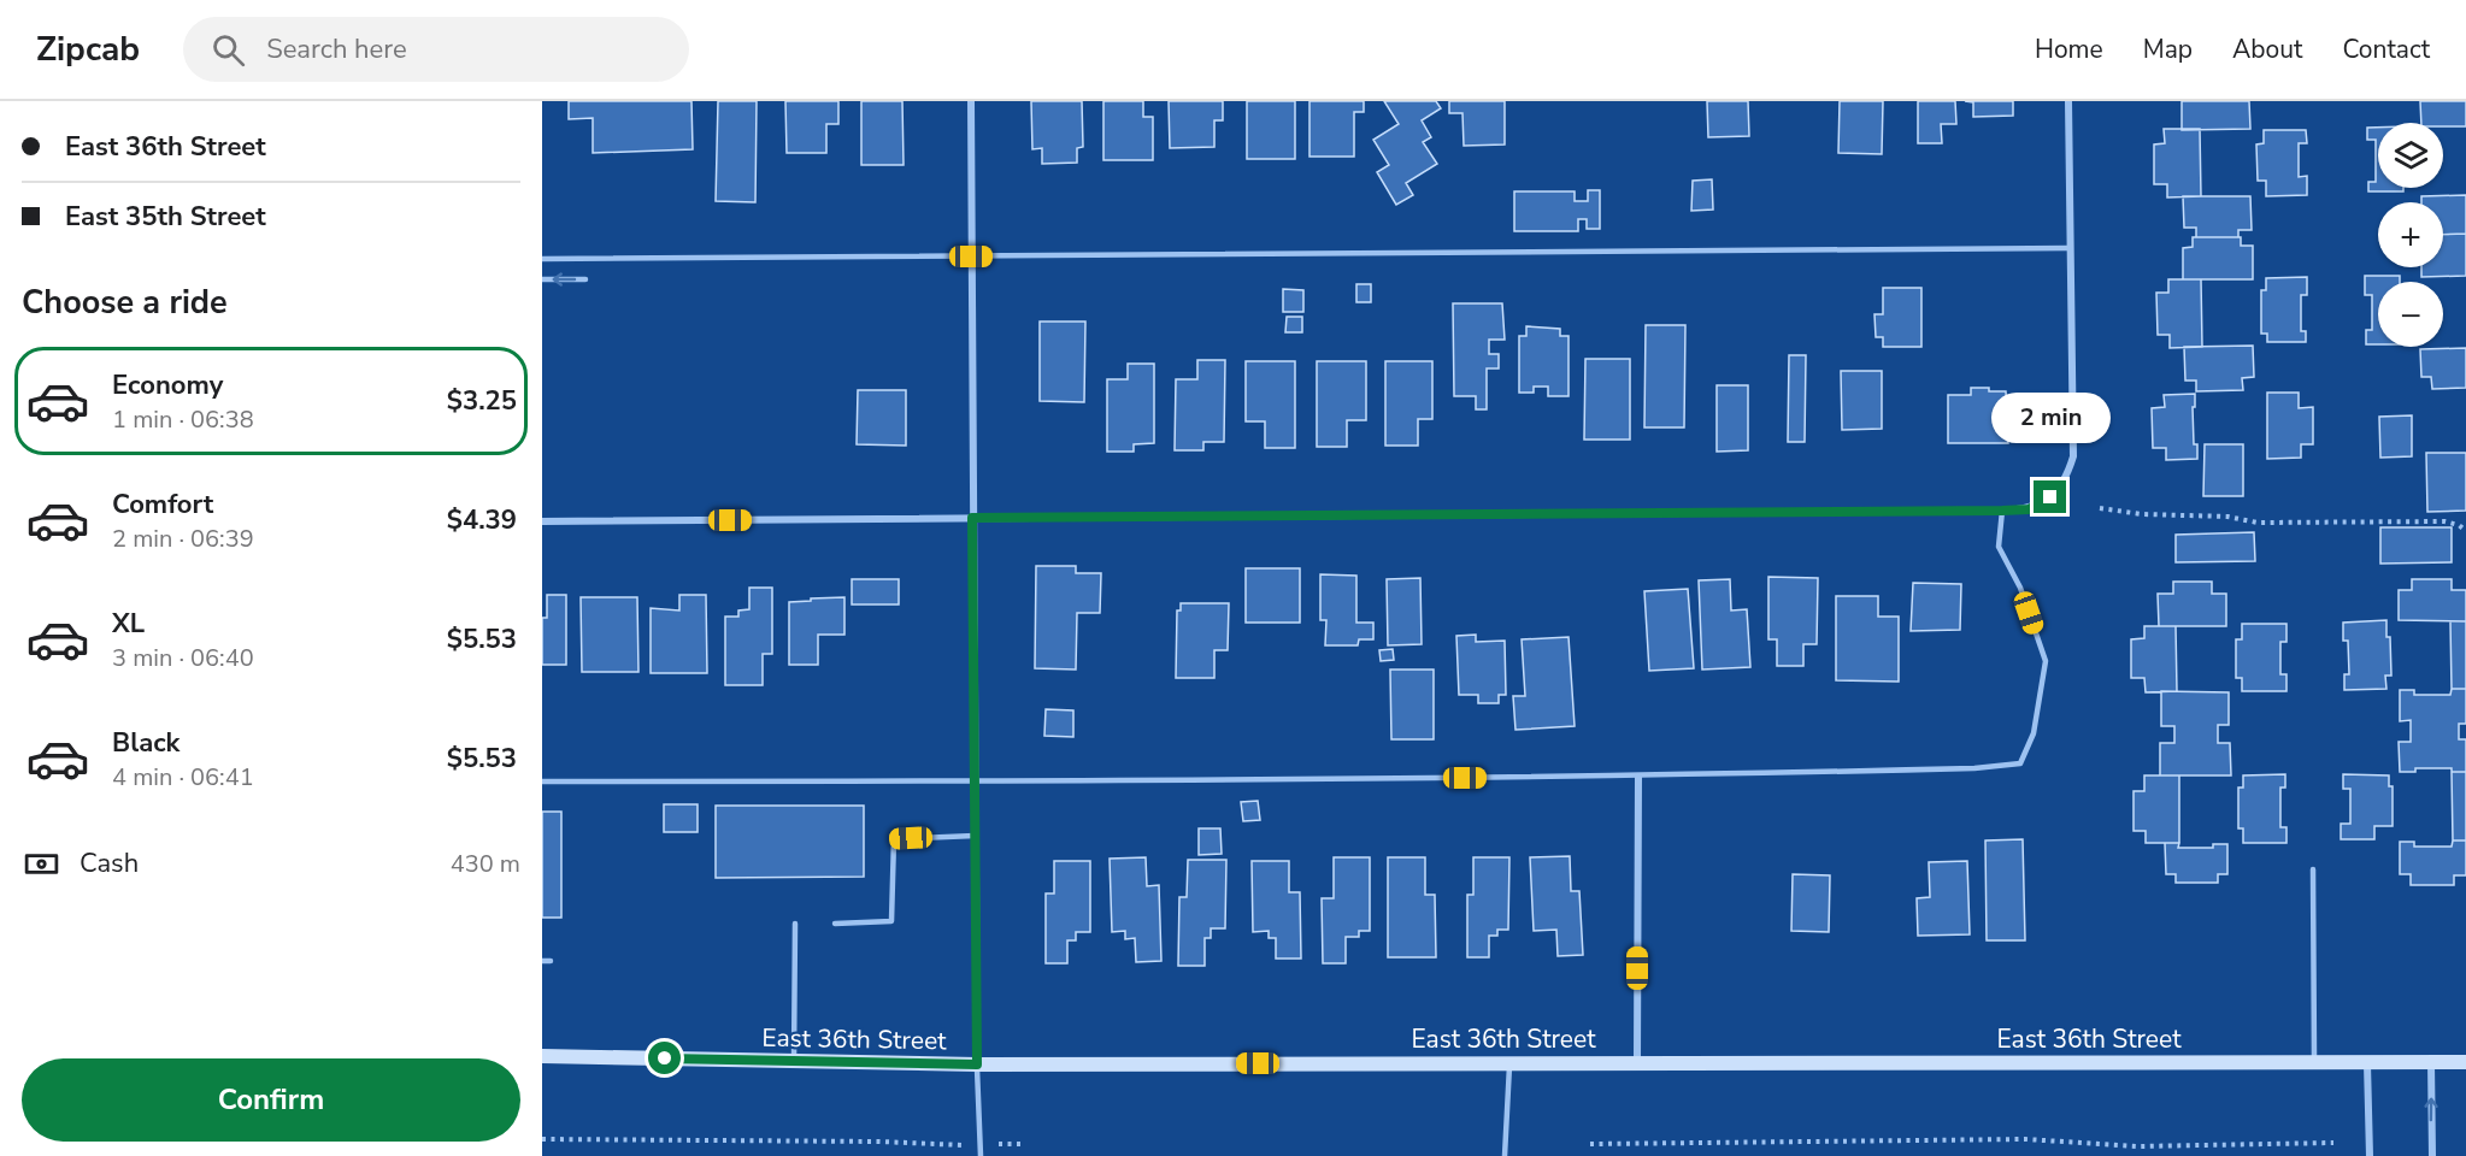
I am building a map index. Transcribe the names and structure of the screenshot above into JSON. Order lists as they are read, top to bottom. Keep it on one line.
{"streets":{"main road":["East 36th Street"]},"page":{"header":"Zipcab","search":"Search here","nav":["Home","Map","About","Contact"],"banner":["East 36th Street","East 35th Street"],"map_buttons":["+","−"],"heading":"Choose a ride","list":[{"name":"Economy","note":"1 min · 06:38","value":"$3.25"},{"name":"Comfort","note":"2 min · 06:39","value":"$4.39"},{"name":"XL","note":"3 min · 06:40","value":"$5.53"},{"name":"Black","note":"4 min · 06:41","value":"$5.53"}],"bubble":"2 min","pay":["Cash","430 m"],"buttons":"Confirm"}}
